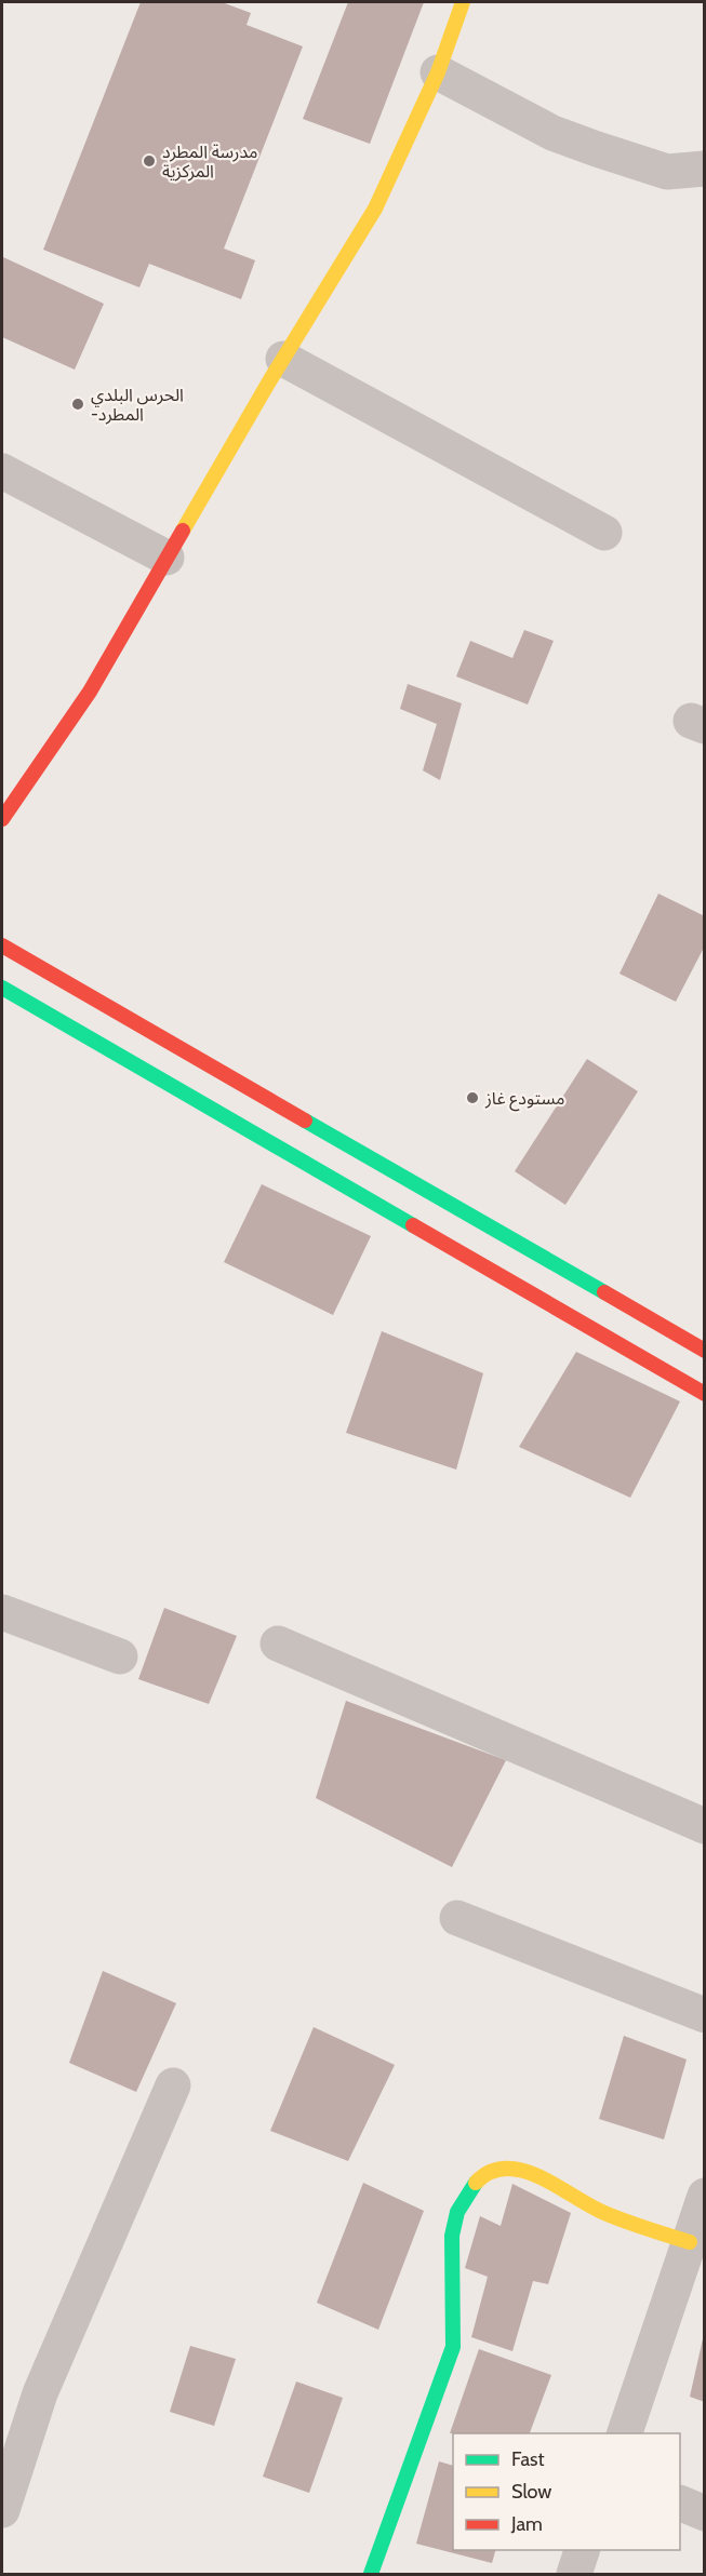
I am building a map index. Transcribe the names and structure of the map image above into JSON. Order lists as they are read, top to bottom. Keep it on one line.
{"places":["مدرسة المطرد المركزية","الحرس البلدي -المطرد","مستودع غاز"],"legend":["Fast","Slow","Jam"]}
